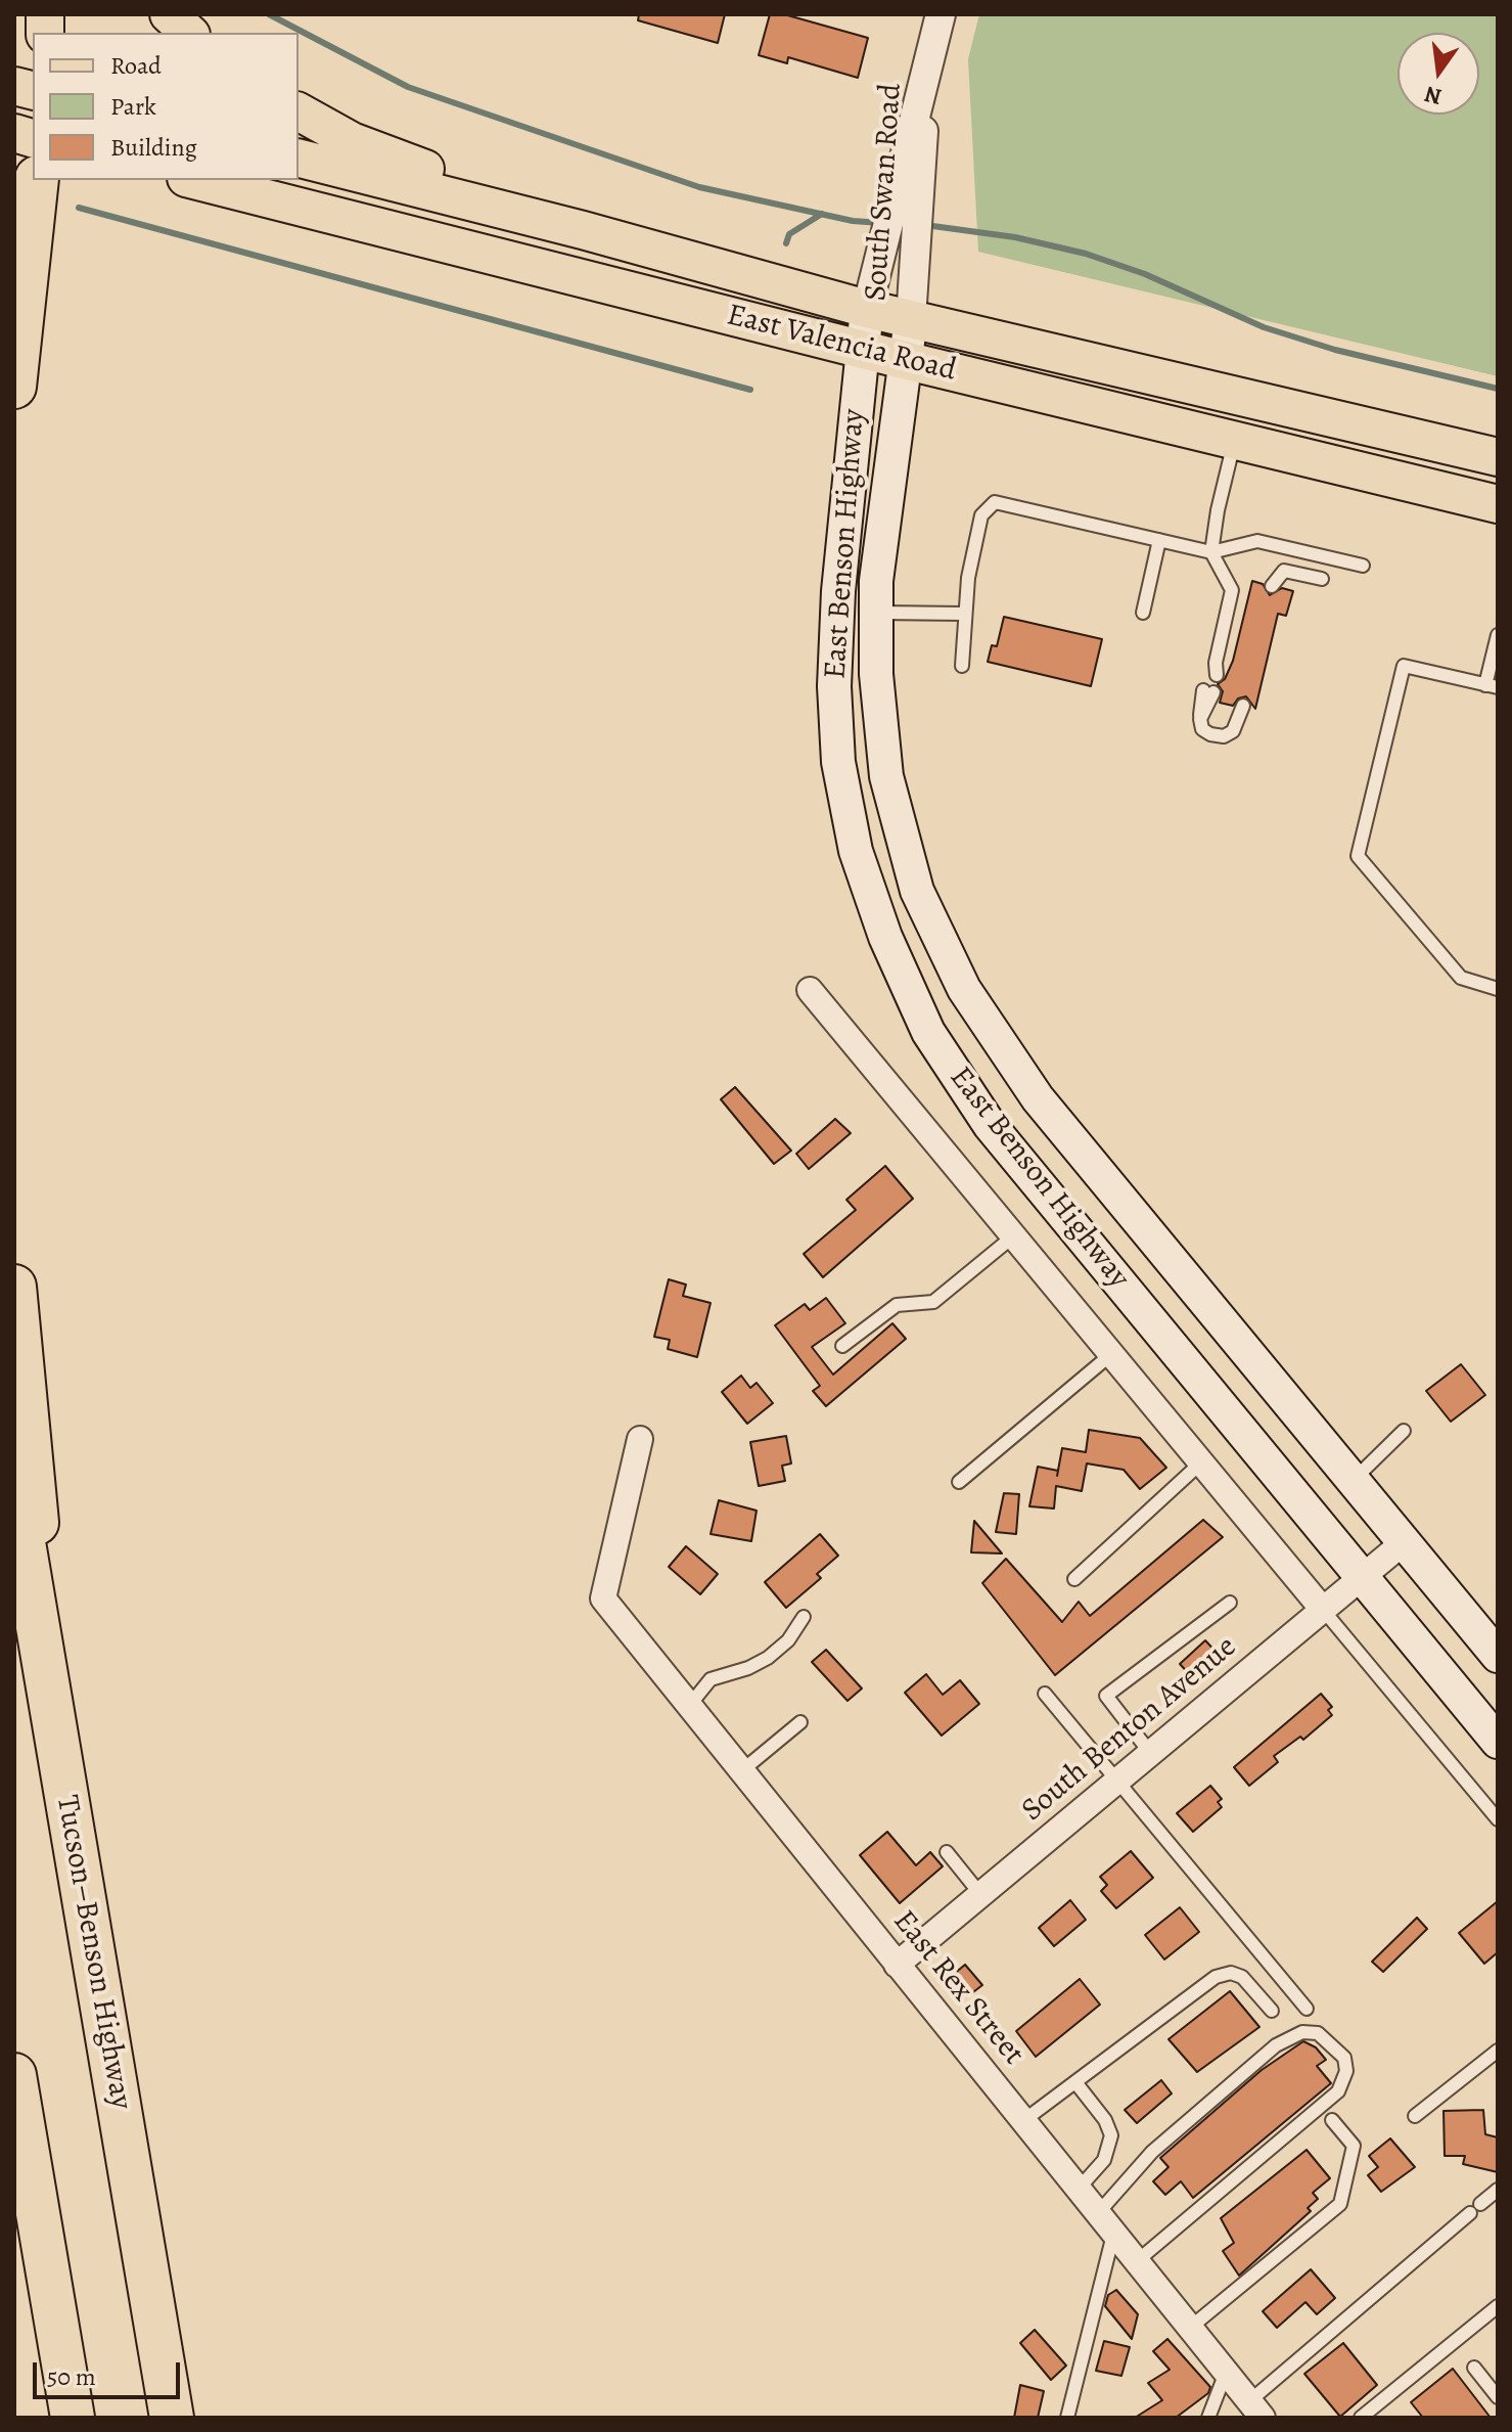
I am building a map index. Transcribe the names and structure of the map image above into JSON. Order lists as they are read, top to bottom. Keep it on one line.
{"streets":{"highway":["Tucson–Benson Highway"],"main road":["East Valencia Road","East Benson Highway"],"street":["South Swan Road","South Benton Avenue","East Rex Street"]},"crossings":[["South Swan Road","East Valencia Road"],["South Swan Road","East Benson Highway"],["East Valencia Road","East Benson Highway"],["East Benson Highway","South Benton Avenue"],["South Benton Avenue","East Rex Street"]],"legend":["Road","Park","Building"],"scale_bar":"50 m","north":"bottom"}
